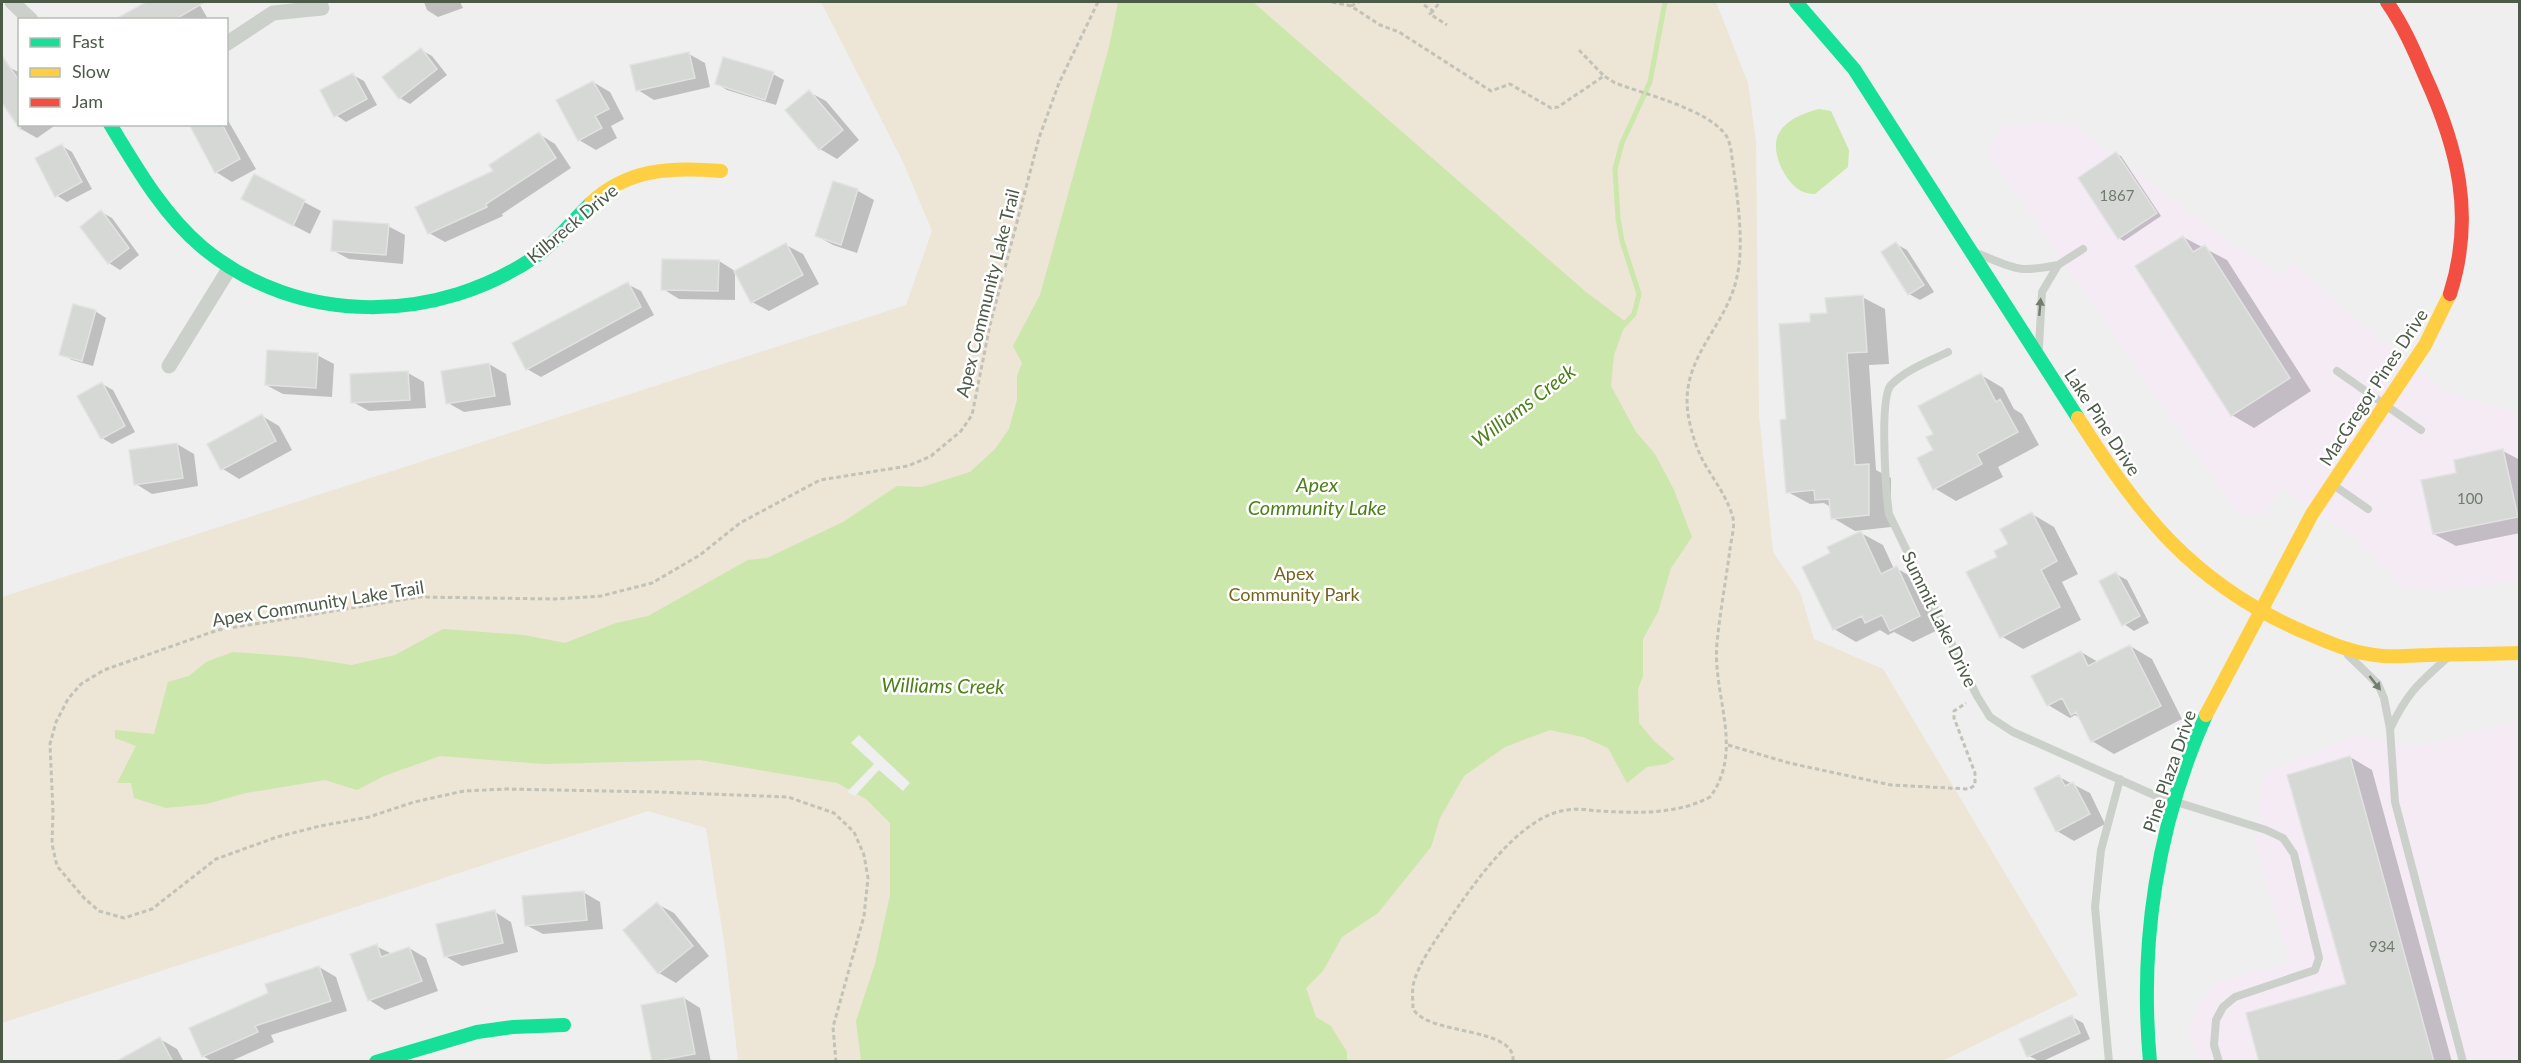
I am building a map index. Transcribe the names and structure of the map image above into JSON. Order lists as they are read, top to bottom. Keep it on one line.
{"streets":{"street":["Kilbreck Drive","MacGregor Pines Drive","Lake Pine Drive","Pine Plaza Drive"],"lane":["Summit Lake Drive"],"path":["Apex Community Lake Trail"]},"crossings":[["MacGregor Pines Drive","Lake Pine Drive"],["MacGregor Pines Drive","Pine Plaza Drive"],["Lake Pine Drive","Pine Plaza Drive"],["Summit Lake Drive","Pine Plaza Drive"]],"water":["Williams Creek","Apex Community Lake"],"parks":["Apex Community Park"],"house_numbers":["1867","100","934"],"legend":["Fast","Slow","Jam"]}
